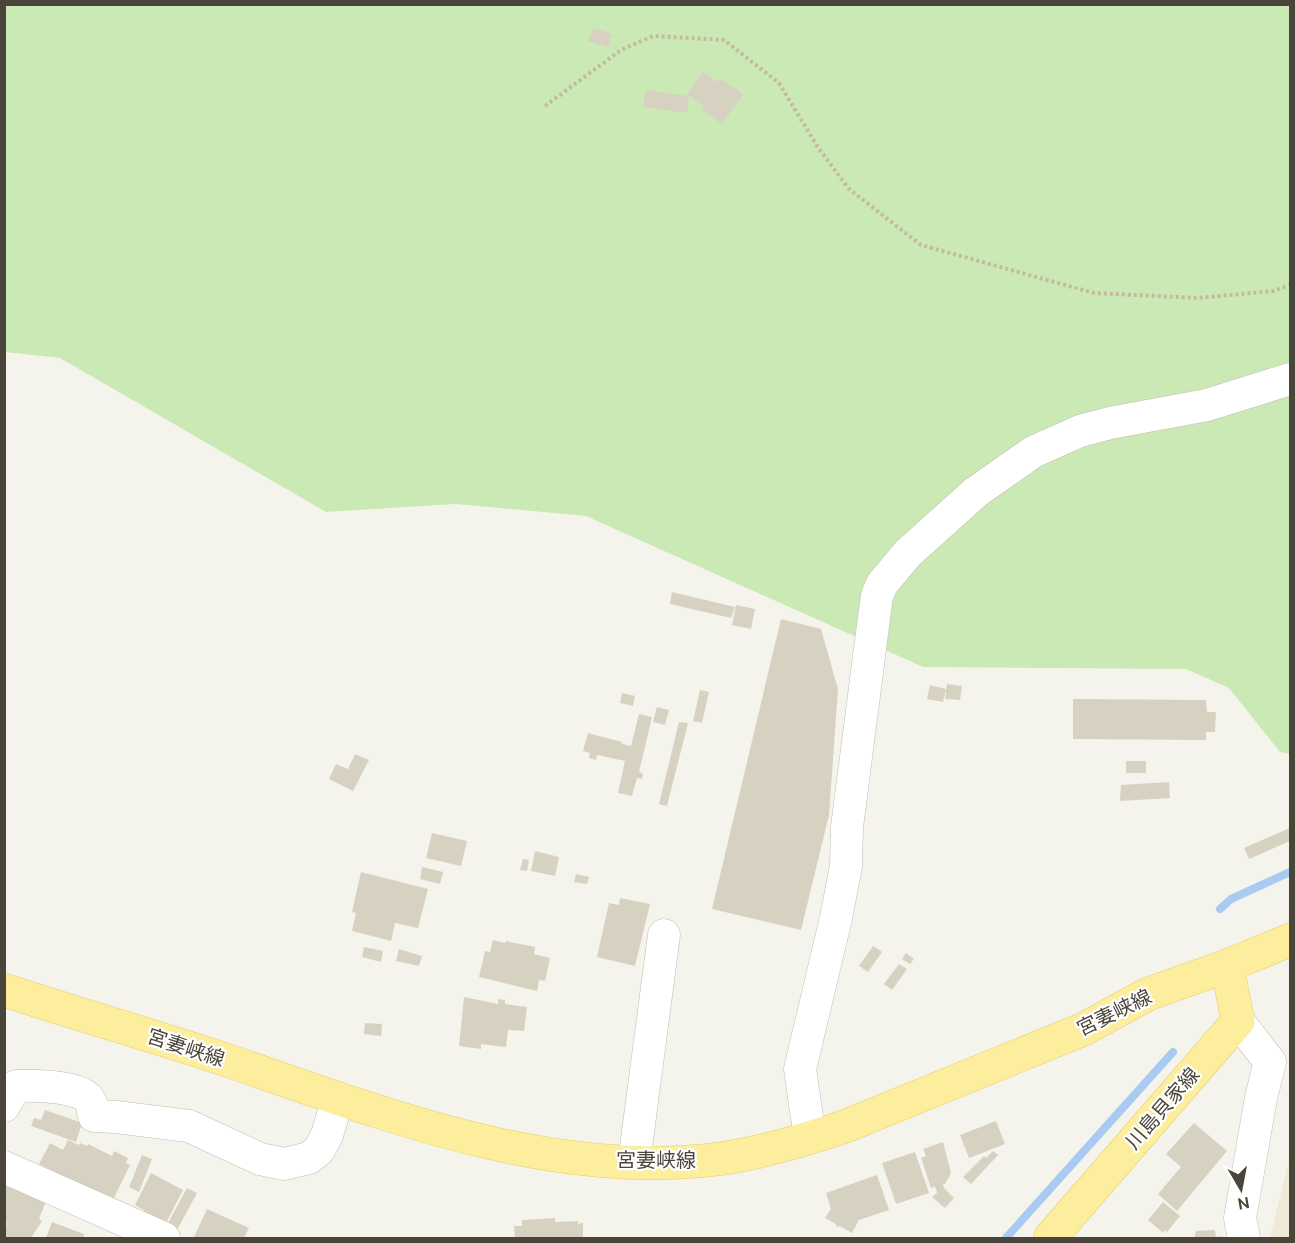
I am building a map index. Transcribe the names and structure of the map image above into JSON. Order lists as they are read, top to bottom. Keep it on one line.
{"streets":{"main road":["宮妻峡線","川島貝家線"]},"north":"bottom"}
